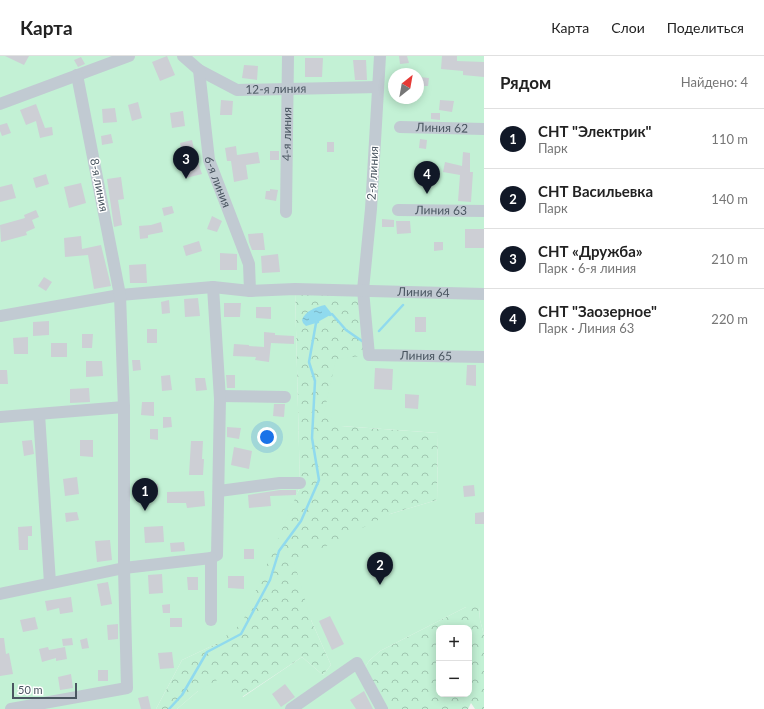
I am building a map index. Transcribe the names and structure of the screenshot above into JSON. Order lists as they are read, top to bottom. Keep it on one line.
{"streets":{"street":["12-я линия","Линия 62","4-я линия","2-я линия","6-я линия","8-я линия","Линия 63","Линия 64","Линия 65"]},"crossings":[["12-я линия","4-я линия"],["12-я линия","2-я линия"],["12-я линия","6-я линия"],["2-я линия","Линия 64"],["2-я линия","Линия 65"],["6-я линия","Линия 64"],["8-я линия","Линия 64"]],"scale_bar":"50 m","north":"top right","page":{"header":"Карта","nav":["Карта","Слои","Поделиться"],"heading":["Рядом","Найдено: 4"],"list":[{"mark":"1","name":"СНТ \"Электрик\"","note":"Парк","value":"110 m"},{"mark":"2","name":"СНТ Васильевка","note":"Парк","value":"140 m"},{"mark":"3","name":"СНТ «Дружба»","note":"Парк · 6-я линия","value":"210 m"},{"mark":"4","name":"СНТ \"Заозерное\"","note":"Парк · Линия 63","value":"220 m"}],"pins":["3","4","1","2"],"map_buttons":["+","−"],"scale":"50 m"}}
